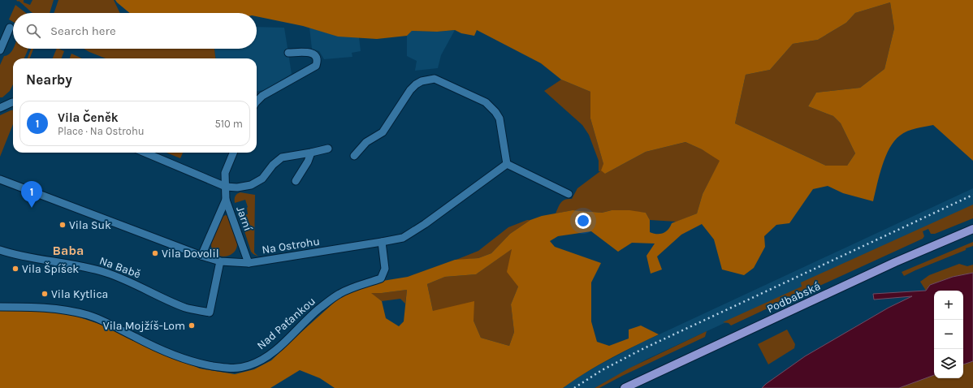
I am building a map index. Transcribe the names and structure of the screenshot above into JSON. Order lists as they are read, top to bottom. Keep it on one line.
{"streets":{"main road":["Podbabská"],"street":["Jarní","Na Ostrohu","Na Babě","Nad Paťankou"]},"crossings":[["Jarní","Na Ostrohu"],["Na Ostrohu","Na Babě"],["Na Ostrohu","Nad Paťankou"]],"districts":["Baba"],"places":["Vila Suk","Vila Dovolil","Vila Špíšek","Vila Kytlica","Vila Mojžíš-Lom"],"page":{"search":"Search here","heading":"Nearby","list":[{"mark":"1","name":"Vila Čeněk","note":"Place · Na Ostrohu","value":"510 m"}],"pins":"1","map_buttons":["+","−"]}}
